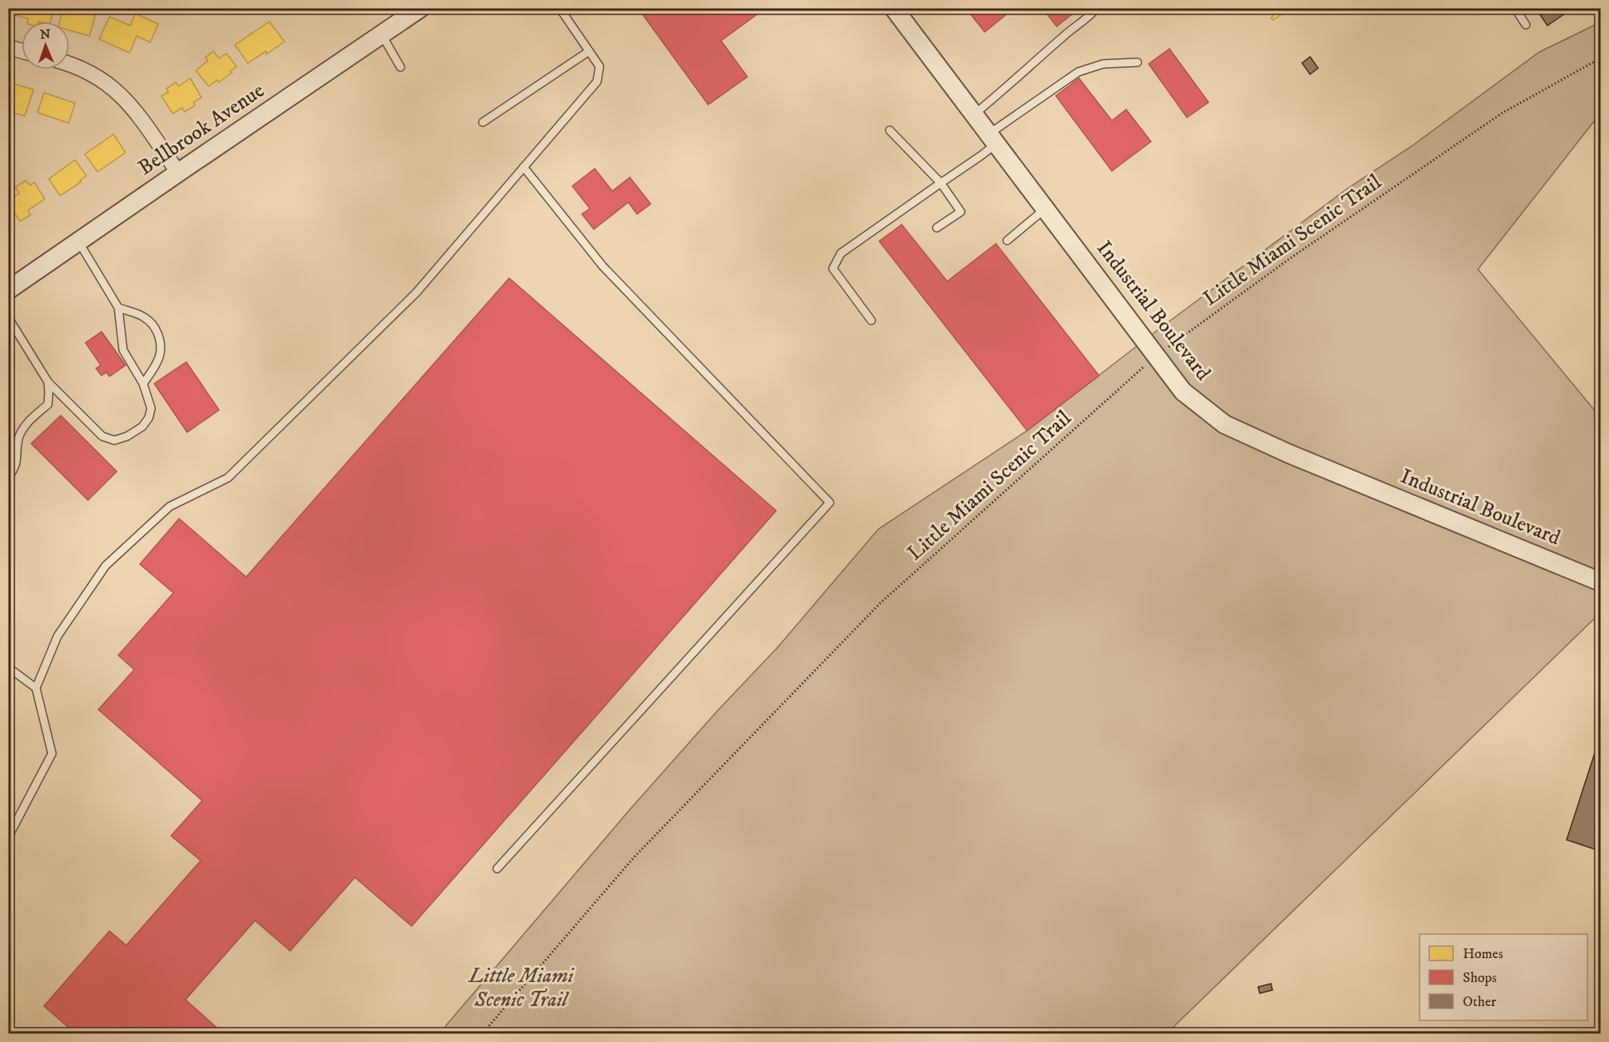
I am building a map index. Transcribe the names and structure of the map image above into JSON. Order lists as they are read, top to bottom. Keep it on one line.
{"streets":{"street":["Bellbrook Avenue","Industrial Boulevard"],"path":["Little Miami Scenic Trail"]},"crossings":[["Little Miami Scenic Trail","Industrial Boulevard"]],"parks":["Little Miami Scenic Trail"],"legend":["Homes","Shops","Other"],"north":"top"}
